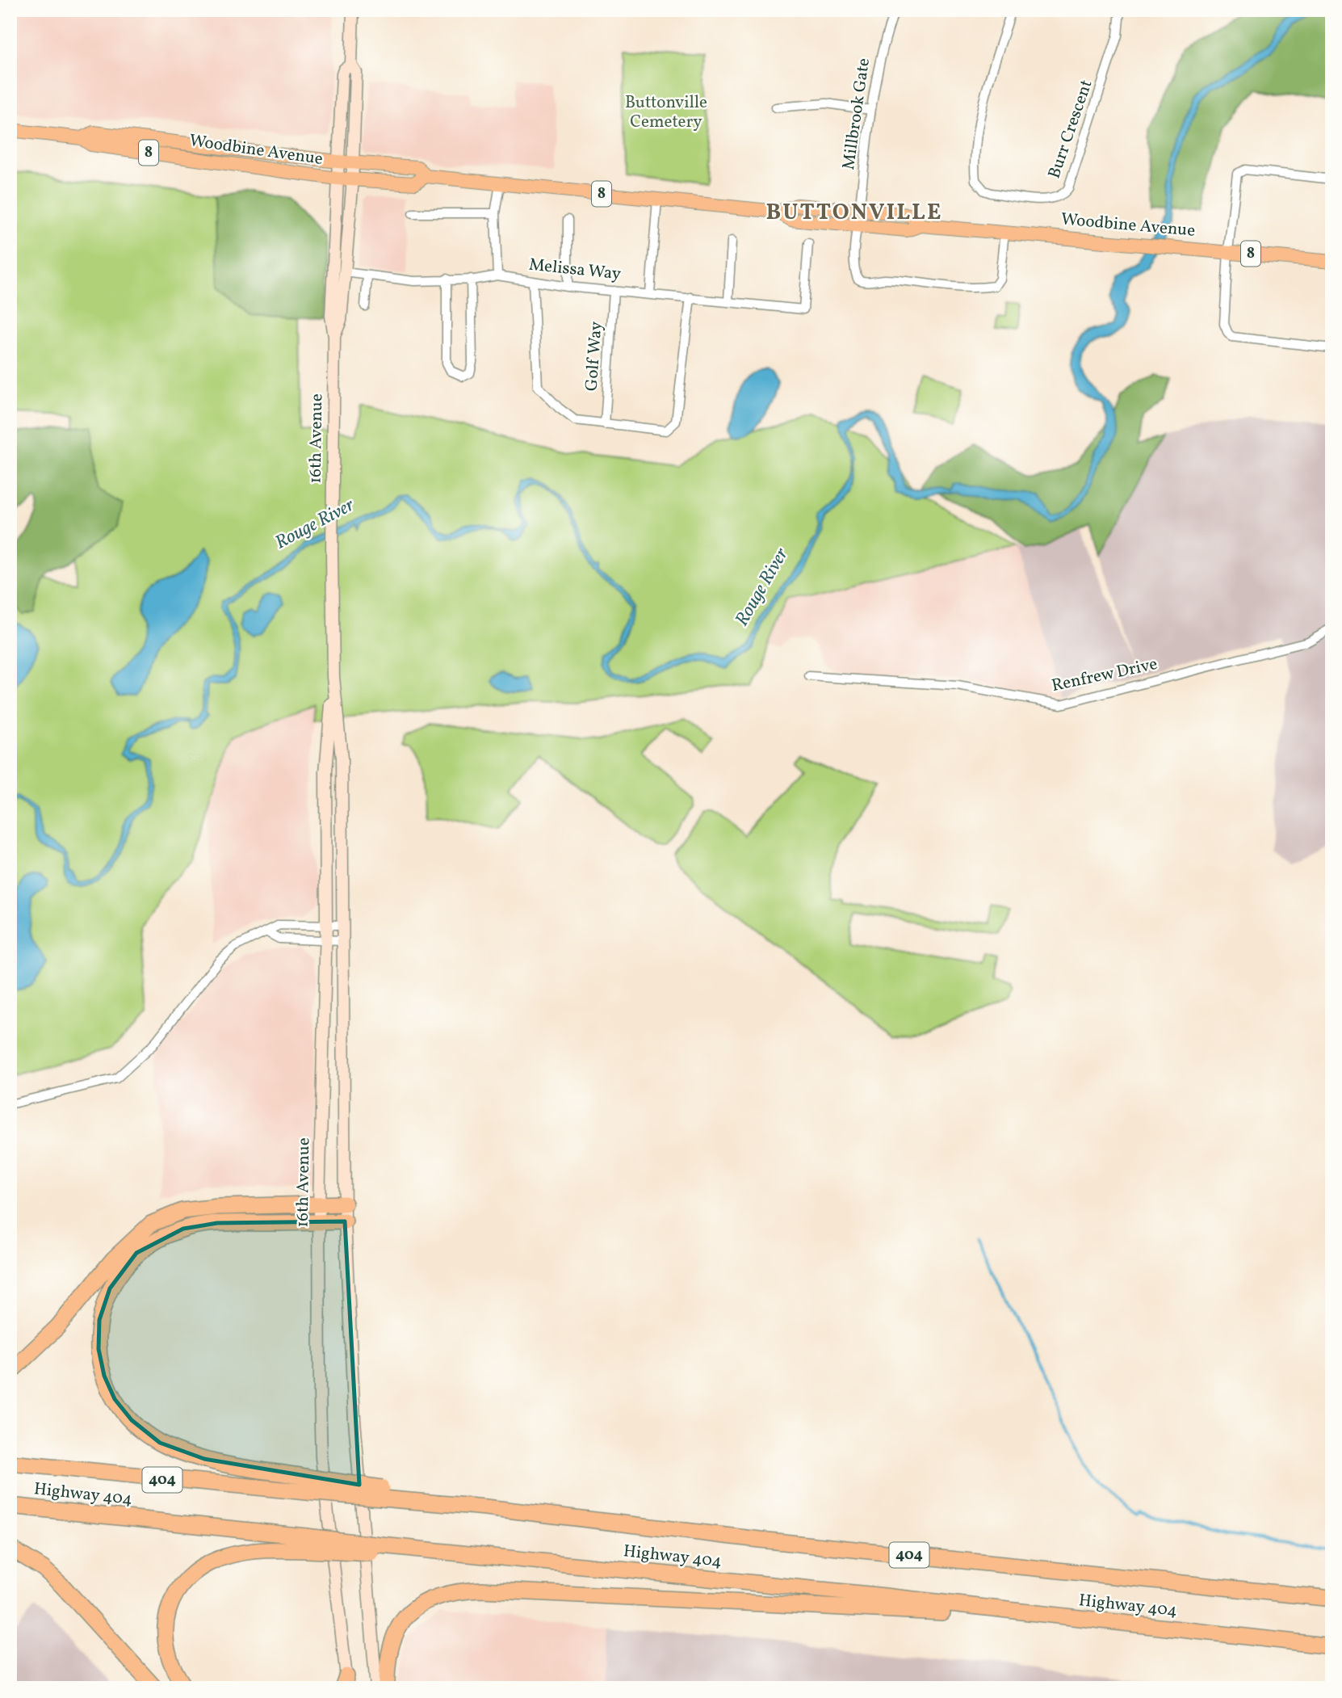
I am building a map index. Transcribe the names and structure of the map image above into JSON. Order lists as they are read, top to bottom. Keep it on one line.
{"streets":{"highway":["404","Highway 404"],"main road":["Woodbine Avenue","8","16th Avenue"],"street":["Millbrook Gate","Burr Crescent","Melissa Way","Golf Way","Renfrew Drive"]},"crossings":[["Millbrook Gate","Woodbine Avenue"],["Woodbine Avenue","16th Avenue"],["Melissa Way","Golf Way"],["Melissa Way","16th Avenue"]],"districts":["BUTTONVILLE"],"water":["Rouge River"],"parks":["Buttonville Cemetery"]}
